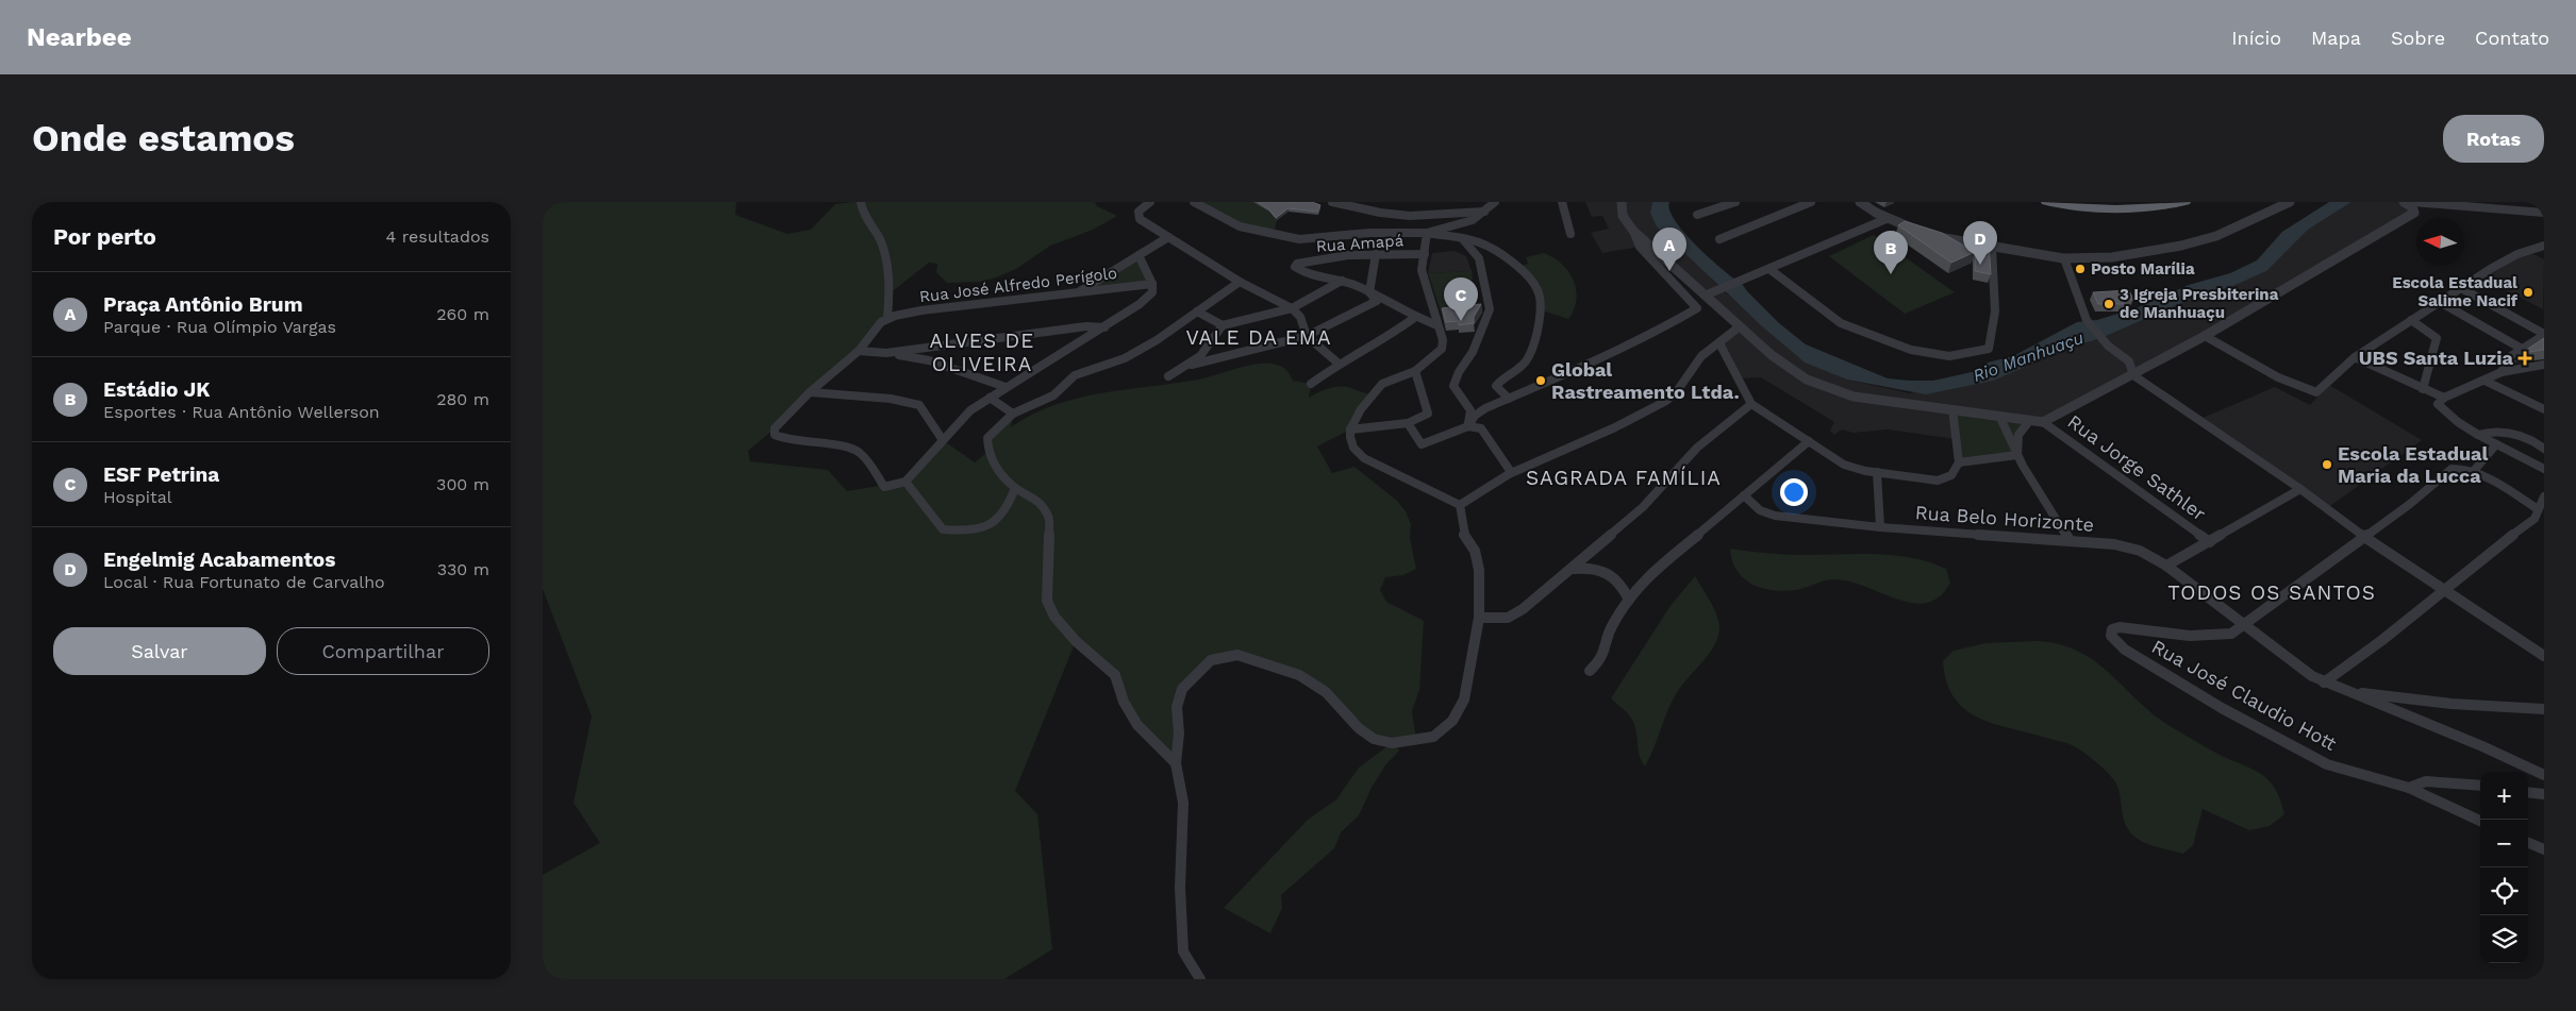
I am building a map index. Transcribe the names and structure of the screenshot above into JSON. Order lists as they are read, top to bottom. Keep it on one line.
{"streets":{"street":["Rua Amapá","Rua José Alfredo Perígolo","Rua Jorge Sathler","Rua Belo Horizonte","Rua José Claudio Hott"]},"crossings":[["Rua Belo Horizonte","Rua José Claudio Hott"]],"districts":["VALE DA EMA","ALVES DE OLIVEIRA","SAGRADA FAMÍLIA","TODOS OS SANTOS"],"water":["Rio Manhuaçu"],"places":{"other":["Posto Marília","Escola Estadual Salime Nacif","3 Igreja Presbiterina de Manhuaçu","Global Rastreamento Ltda.","Escola Estadual Maria da Lucca"],"health":["UBS Santa Luzia"]},"north":"left","page":{"header":"Nearbee","nav":["Início","Mapa","Sobre","Contato"],"buttons":["Rotas",["Salvar","Compartilhar"]],"title":"Onde estamos","heading":["Por perto","4 resultados"],"pins":["D","A","B","C"],"list":[{"mark":"A","name":"Praça Antônio Brum","note":"Parque · Rua Olímpio Vargas","value":"260 m"},{"mark":"B","name":"Estádio JK","note":"Esportes · Rua Antônio Wellerson","value":"280 m"},{"mark":"C","name":"ESF Petrina","note":"Hospital","value":"300 m"},{"mark":"D","name":"Engelmig Acabamentos","note":"Local · Rua Fortunato de Carvalho","value":"330 m"}],"map_buttons":["+","−"]}}
